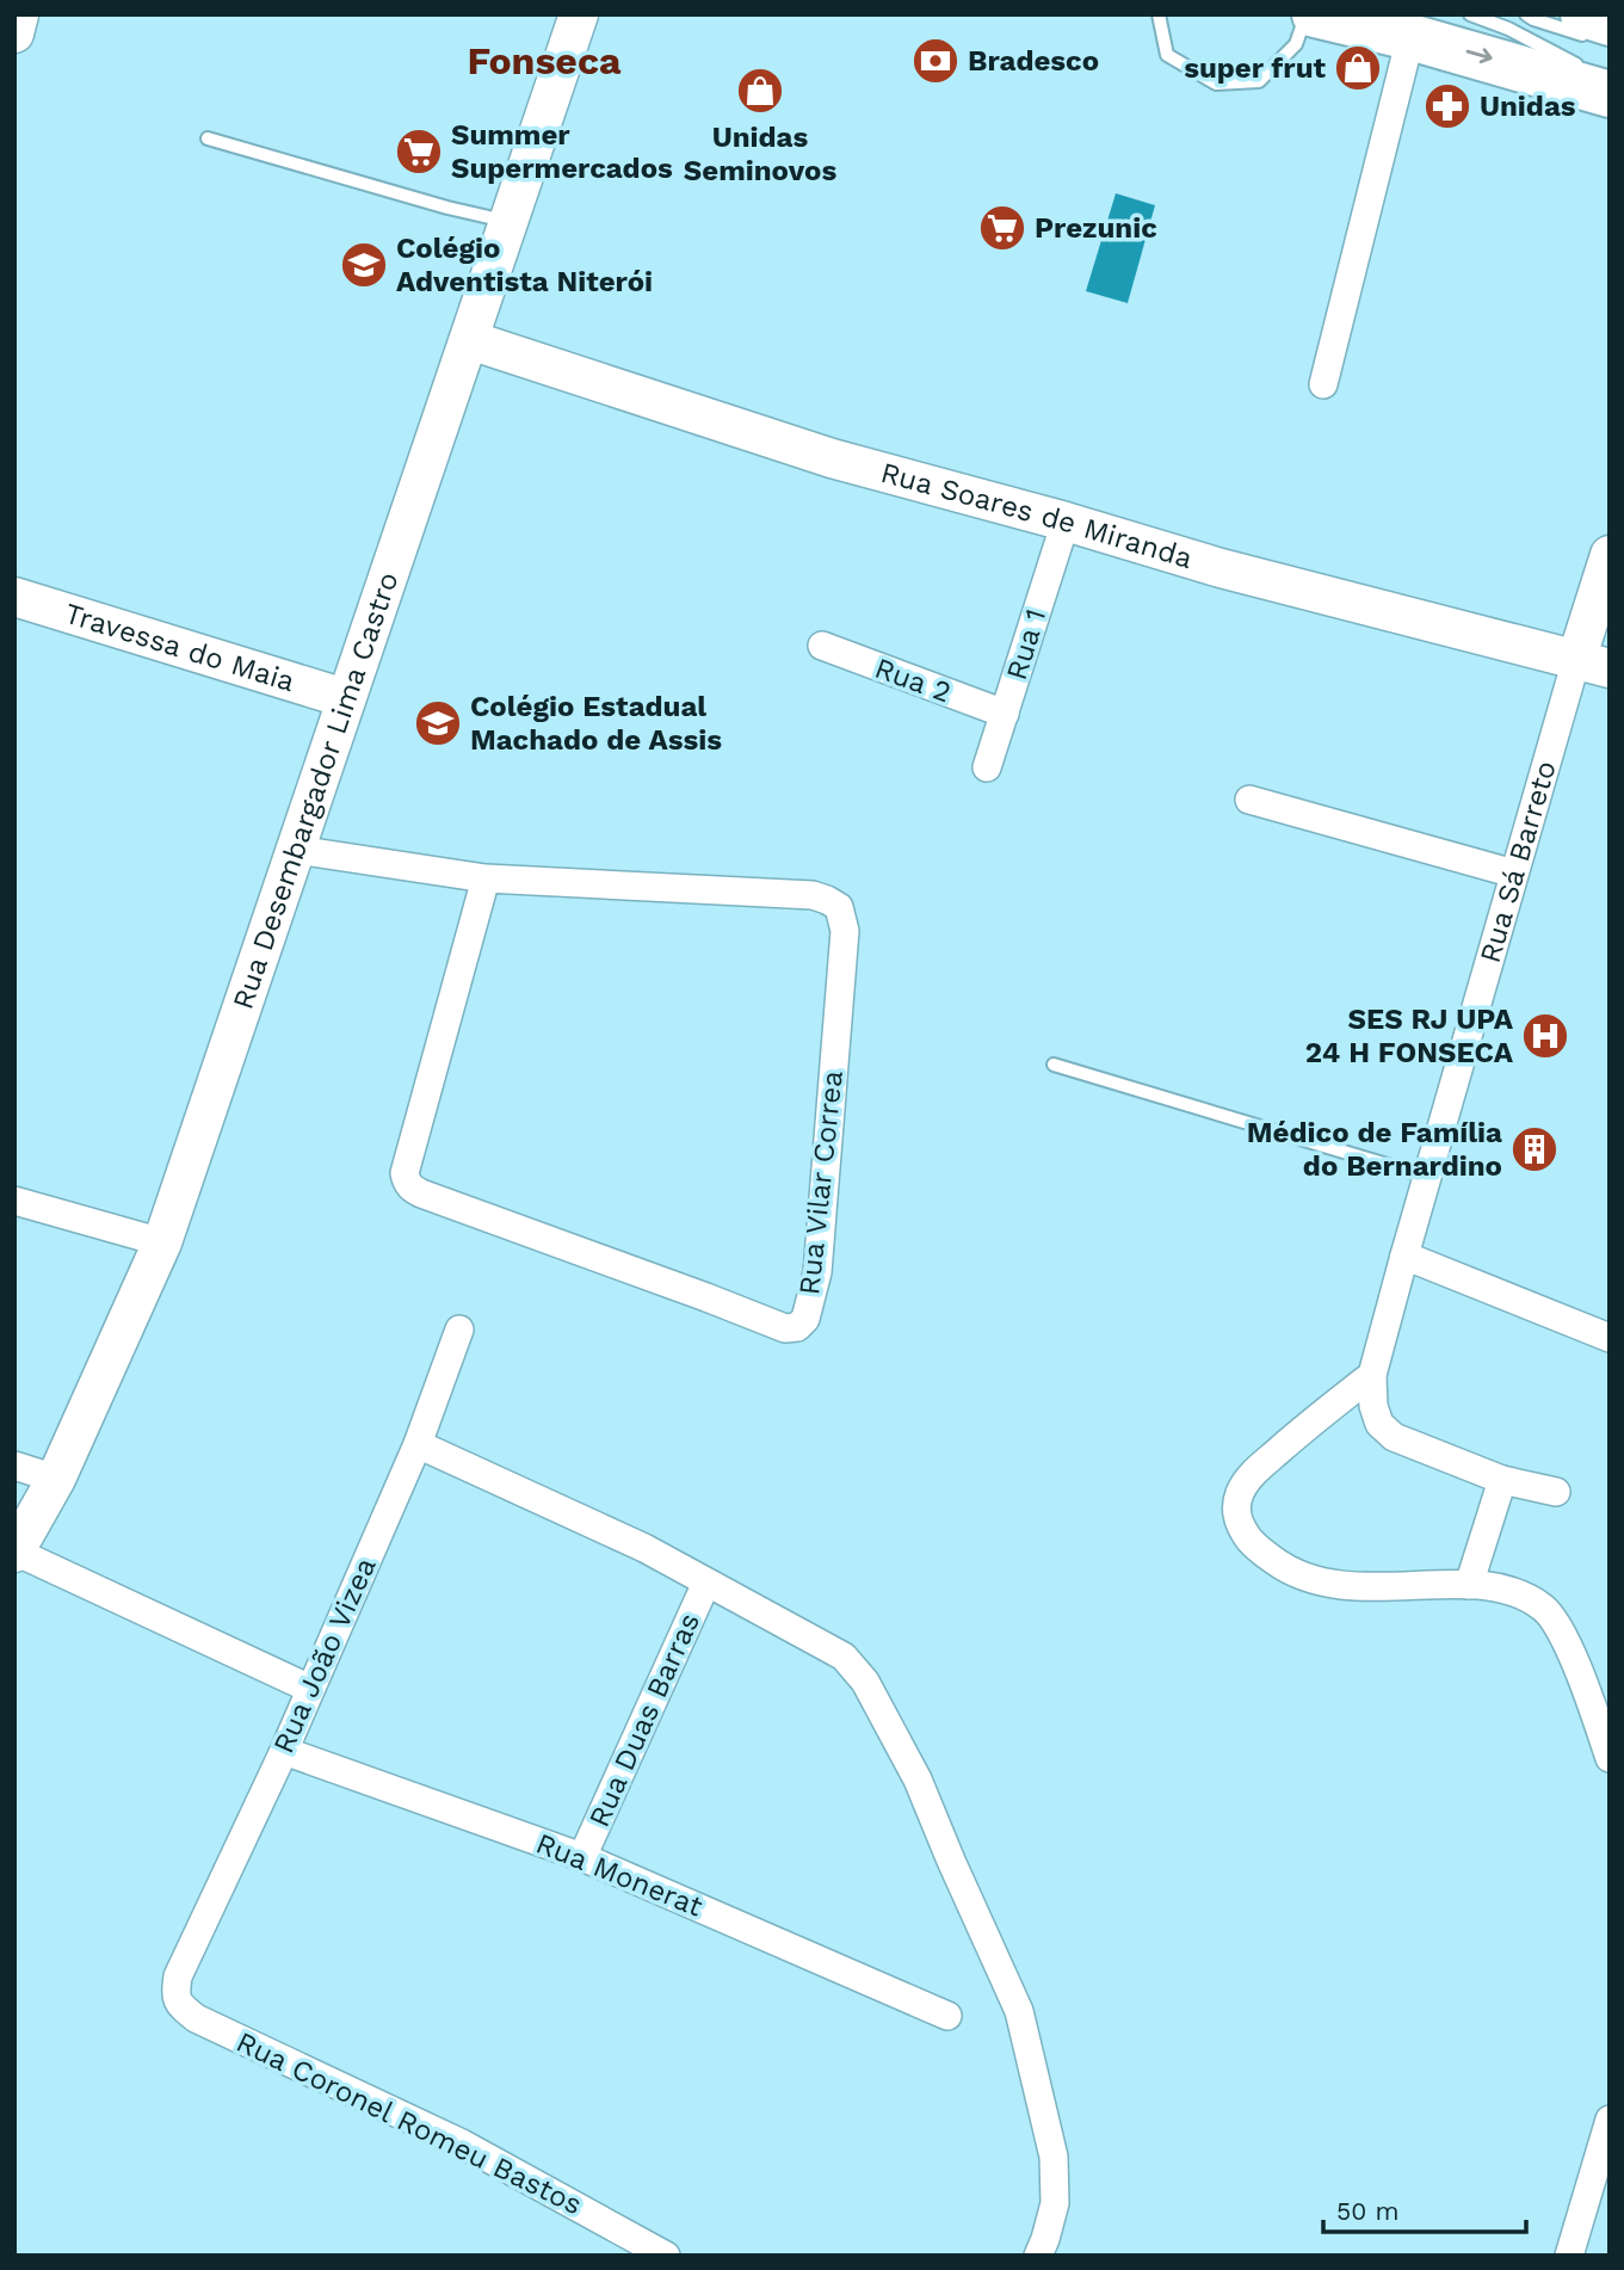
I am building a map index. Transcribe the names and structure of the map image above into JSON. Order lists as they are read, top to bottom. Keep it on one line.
{"streets":{"main road":["Rua Soares de Miranda","Travessa do Maia","Rua Desembargador Lima Castro","Rua Sá Barreto"],"street":["Rua 1","Rua 2","Rua Vilar Correa","Rua João Vizea","Rua Duas Barras","Rua Monerat","Rua Coronel Romeu Bastos"]},"crossings":[["Rua Soares de Miranda","Rua 1"],["Rua Soares de Miranda","Rua Desembargador Lima Castro"],["Rua Soares de Miranda","Rua Sá Barreto"],["Rua 1","Rua 2"],["Travessa do Maia","Rua Desembargador Lima Castro"],["Rua Desembargador Lima Castro","Rua Vilar Correa"],["Rua João Vizea","Rua Monerat"],["Rua João Vizea","Rua Coronel Romeu Bastos"],["Rua Duas Barras","Rua Monerat"]],"districts":["Fonseca"],"places":{"bank":["Bradesco"],"shop":["super frut","Unidas Seminovos"],"pharmacy":["Unidas"],"supermarket":["Summer Supermercados","Prezunic"],"school or university":["Colégio Adventista Niterói","Colégio Estadual Machado de Assis"],"hospital":["SES RJ UPA 24 H FONSECA"],"building":["Médico de Família do Bernardino"]},"scale_bar":"50 m"}
